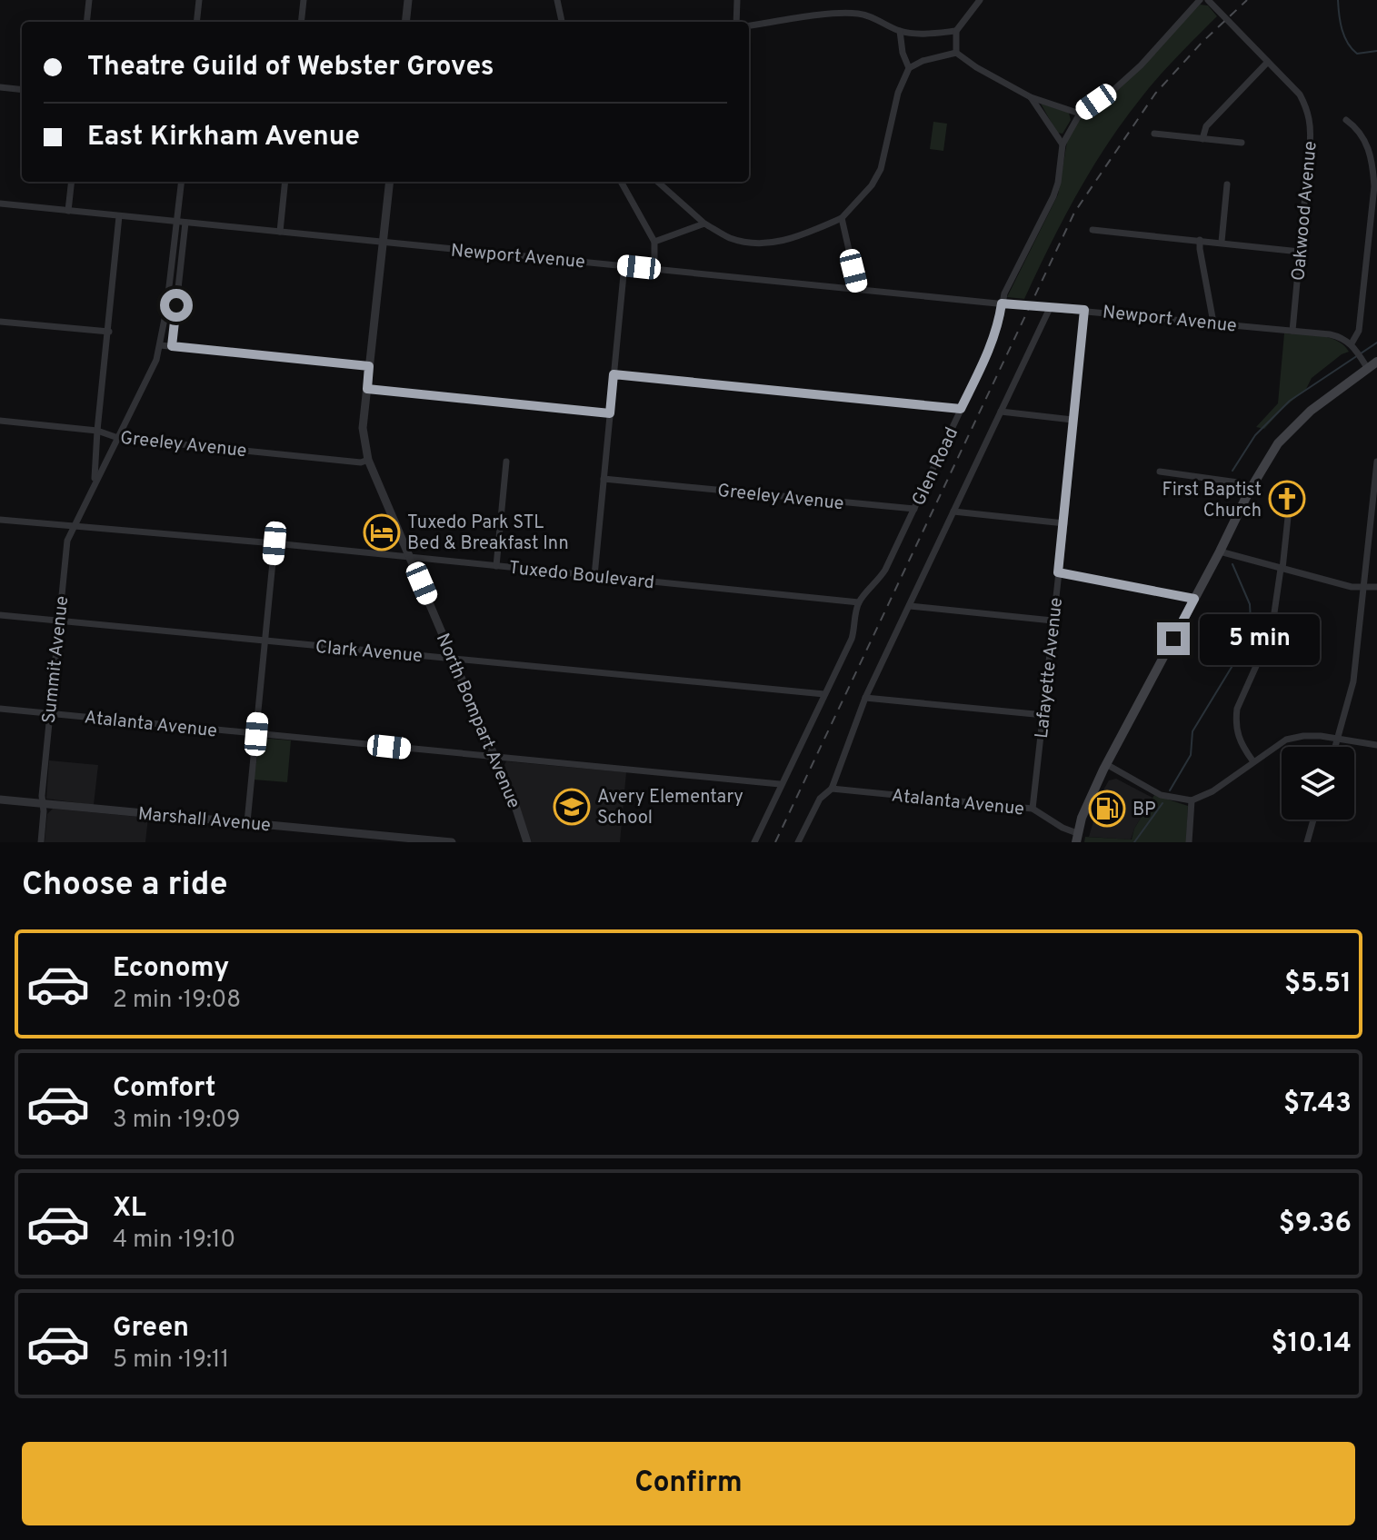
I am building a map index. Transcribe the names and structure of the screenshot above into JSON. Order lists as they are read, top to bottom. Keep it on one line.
{"streets":{"street":["Oakwood Avenue","Newport Avenue","Greeley Avenue","Glen Road","Tuxedo Boulevard","Clark Avenue","Summit Avenue","Lafayette Avenue","North Bompart Avenue","Atalanta Avenue","Marshall Avenue"]},"crossings":[["Oakwood Avenue","Newport Avenue"],["Newport Avenue","Glen Road"],["Newport Avenue","Summit Avenue"],["Newport Avenue","Lafayette Avenue"],["Newport Avenue","North Bompart Avenue"],["Greeley Avenue","Glen Road"],["Greeley Avenue","Summit Avenue"],["Greeley Avenue","North Bompart Avenue"],["Glen Road","Tuxedo Boulevard"],["Glen Road","Clark Avenue"],["Glen Road","Atalanta Avenue"],["Tuxedo Boulevard","Summit Avenue"],["Tuxedo Boulevard","North Bompart Avenue"],["Clark Avenue","Summit Avenue"],["Clark Avenue","North Bompart Avenue"],["Summit Avenue","Atalanta Avenue"],["Summit Avenue","Marshall Avenue"],["Lafayette Avenue","Atalanta Avenue"],["North Bompart Avenue","Atalanta Avenue"]],"places":{"church":["First Baptist Church"],"hotel":["Tuxedo Park STL Bed & Breakfast Inn"],"school or university":["Avery Elementary School"],"fuel station":["BP"]},"page":{"banner":["Theatre Guild of Webster Groves","East Kirkham Avenue"],"bubble":"5 min","heading":"Choose a ride","list":[{"name":"Economy","note":"2 min · 19:08","value":"$5.51"},{"name":"Comfort","note":"3 min · 19:09","value":"$7.43"},{"name":"XL","note":"4 min · 19:10","value":"$9.36"},{"name":"Green","note":"5 min · 19:11","value":"$10.14"}],"buttons":"Confirm"}}
